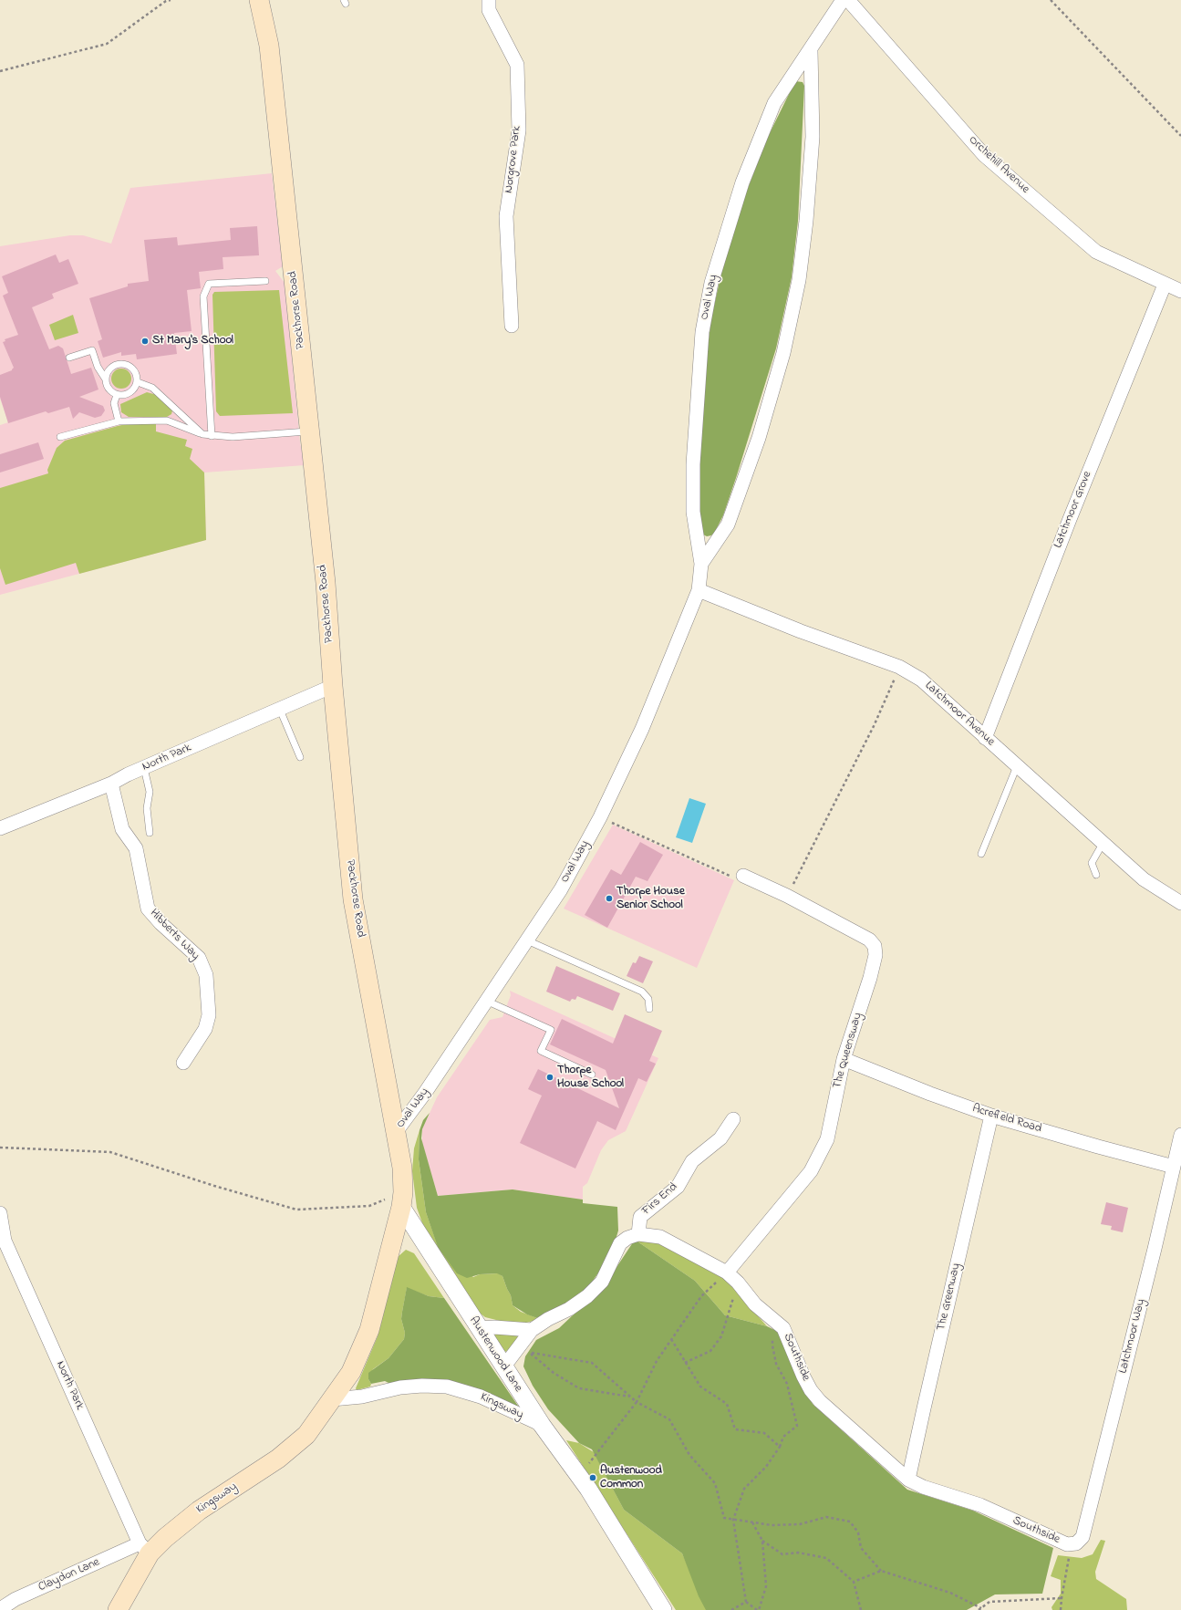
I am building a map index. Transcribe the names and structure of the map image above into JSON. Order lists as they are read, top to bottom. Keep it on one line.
{"streets":{"main road":["Packhorse Road","Kingsway"],"street":["Norgrove Park","Orchehill Avenue","Oval Way","Latchmoor Grove","Latchmoor Avenue","North Park","Hibberts Way","The Queensway","Acrefield Road","Firs End","The Greenway","Latchmoor Way","Austenwood Lane","Southside","Claydon Lane"]},"crossings":[["Orchehill Avenue","Latchmoor Grove"],["Oval Way","Packhorse Road"],["Oval Way","Latchmoor Avenue"],["Packhorse Road","North Park"],["Packhorse Road","Austenwood Lane"],["Packhorse Road","Kingsway"],["Latchmoor Grove","Latchmoor Avenue"],["North Park","Hibberts Way"],["North Park","Kingsway"],["North Park","Claydon Lane"],["The Queensway","Acrefield Road"],["The Queensway","Southside"],["Acrefield Road","The Greenway"],["Acrefield Road","Latchmoor Way"],["Firs End","Southside"],["The Greenway","Southside"],["Latchmoor Way","Southside"],["Austenwood Lane","Kingsway"],["Kingsway","Claydon Lane"]],"places":["St Mary's School","Thorpe House Senior School","Thorpe House School","Austenwood Common"]}
